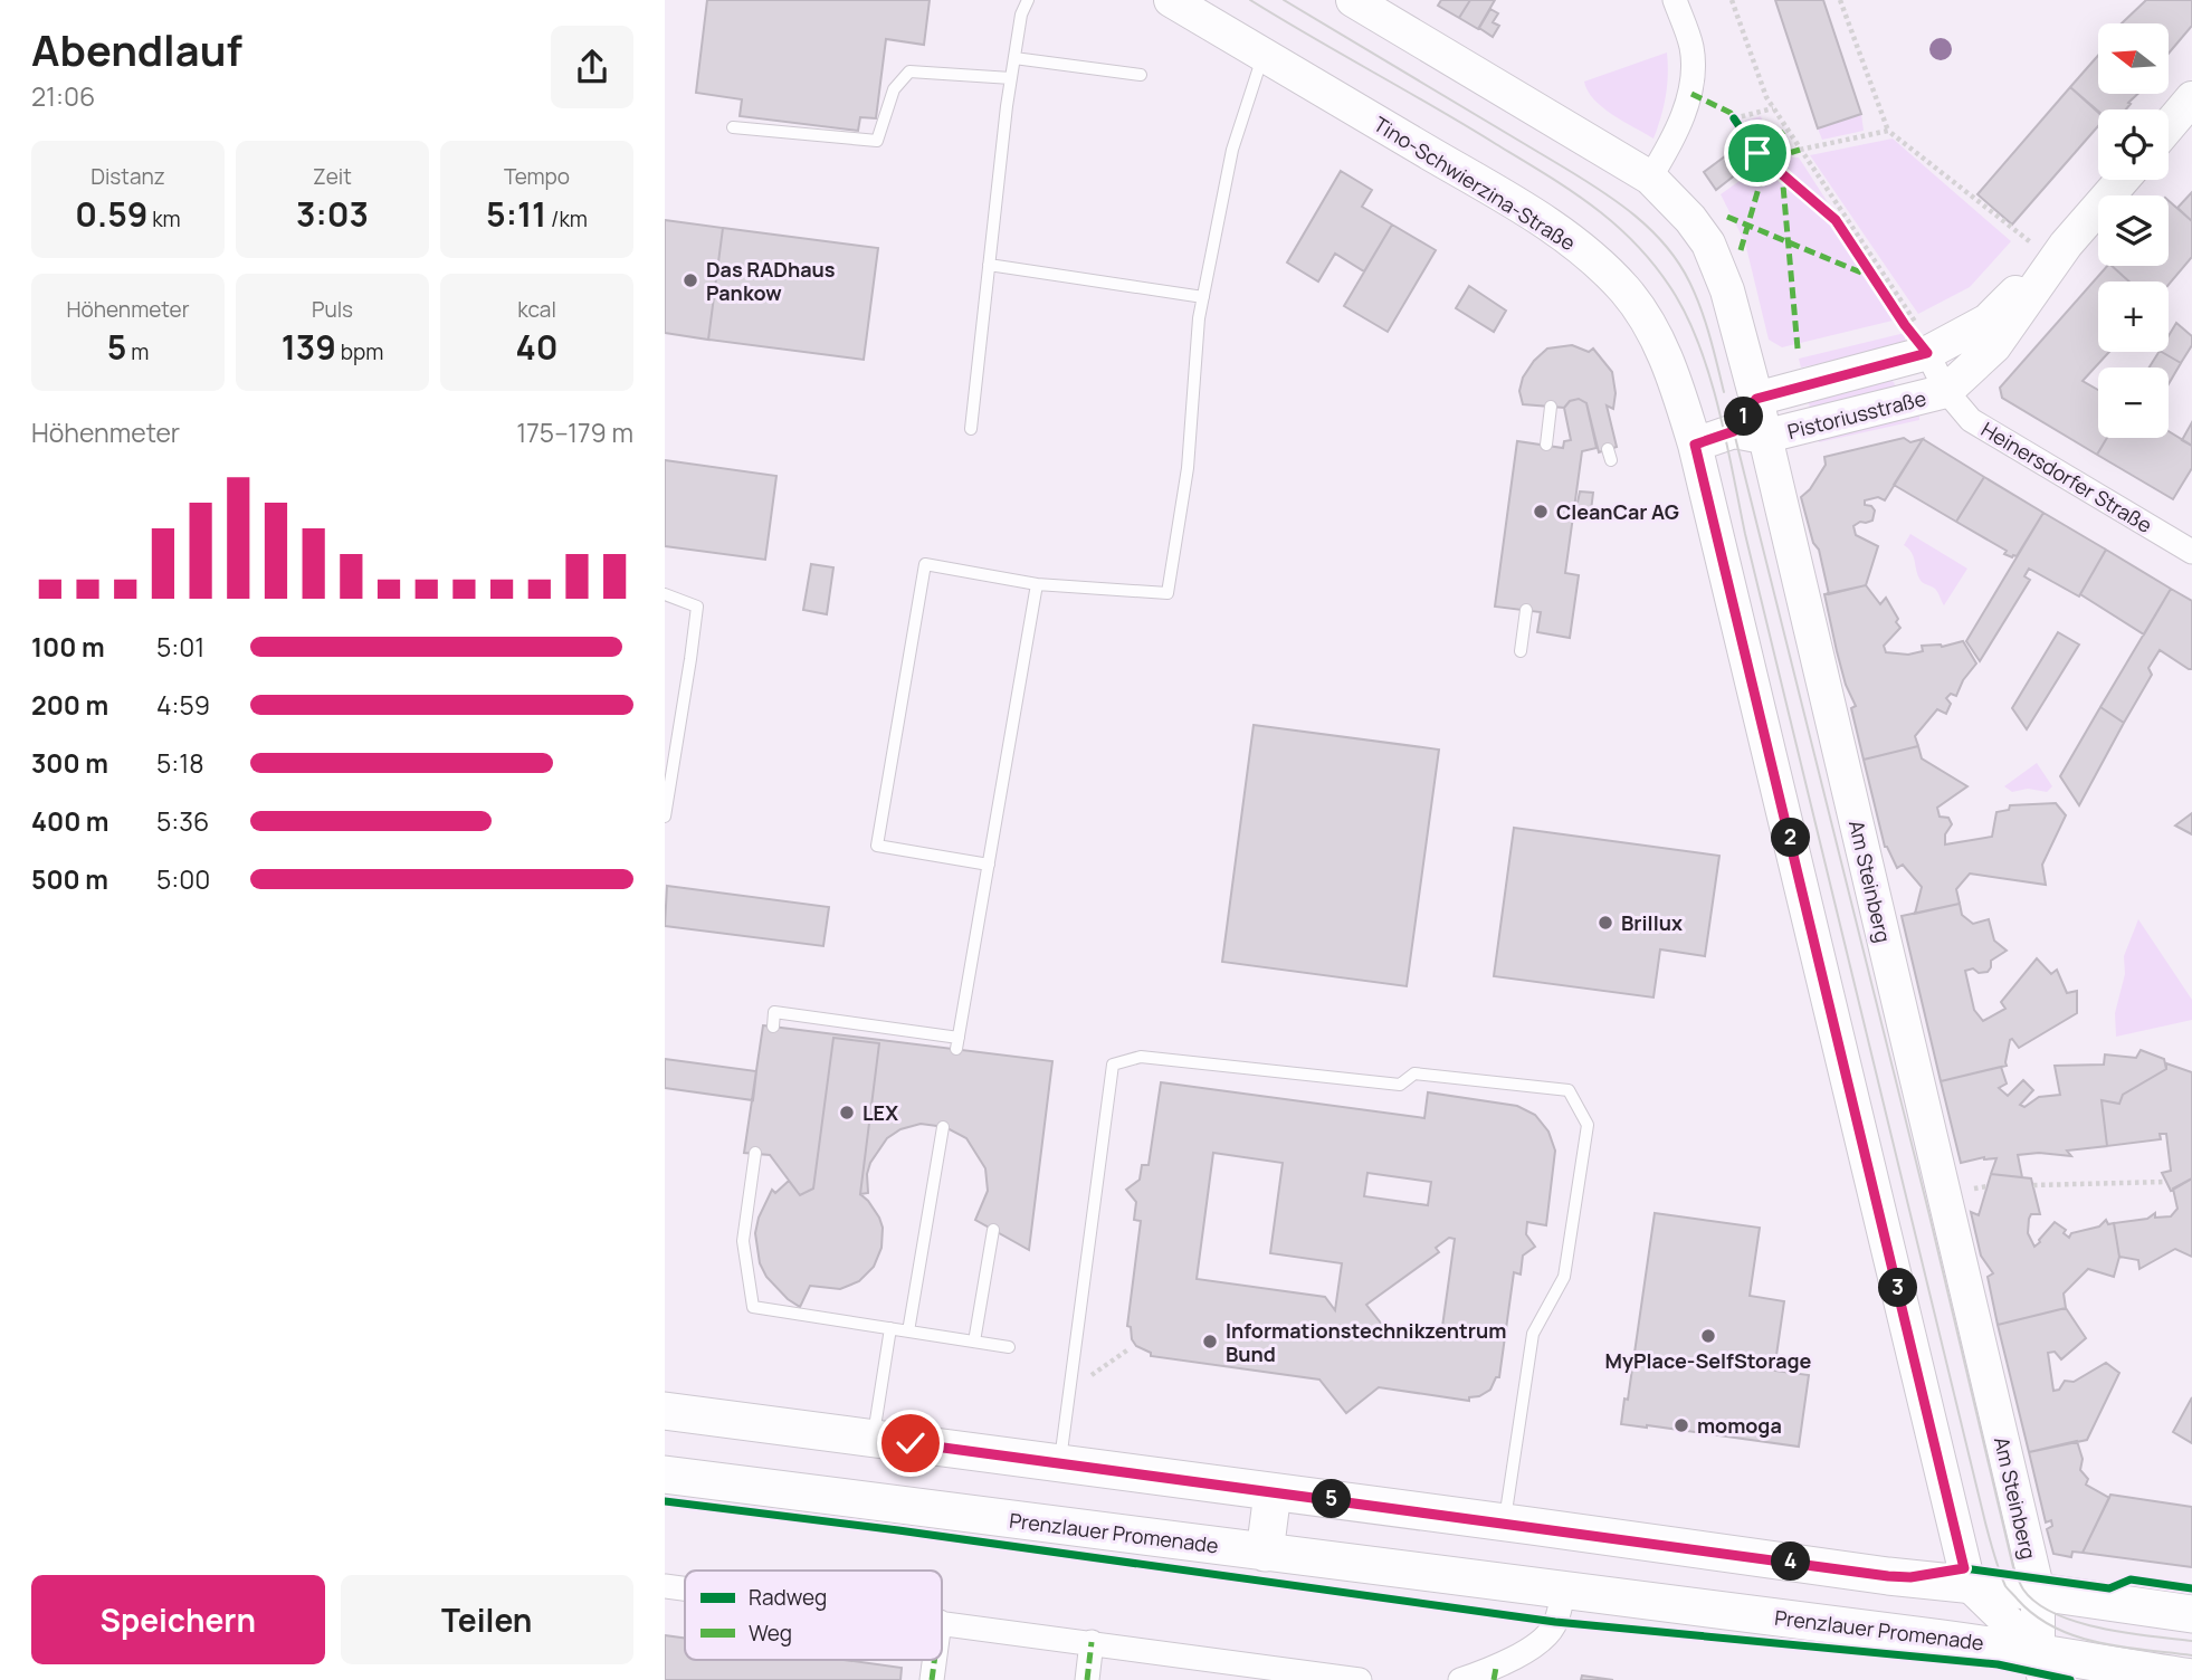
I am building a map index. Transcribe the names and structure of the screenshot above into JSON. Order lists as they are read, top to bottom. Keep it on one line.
{"streets":{"main road":["Tino-Schwierzina-Straße","Pistoriusstraße","Am Steinberg","Prenzlauer Promenade"],"street":["Heinersdorfer Straße"]},"crossings":[["Pistoriusstraße","Heinersdorfer Straße"],["Pistoriusstraße","Am Steinberg"],["Am Steinberg","Prenzlauer Promenade"]],"places":["Das RADhaus Pankow","CleanCar AG","Brillux","LEX","MyPlace-SelfStorage","Informationstechnikzentrum Bund","momoga"],"legend":["Radweg","Weg"],"north":"left","page":{"heading":["Abendlauf","21:06"],"map_buttons":["+","−"],"stats":[["Distanz","0.59 km"],["Zeit","3:03"],["Tempo","5:11 /km"],["Höhenmeter","5 m"],["Puls","139 bpm"],["kcal","40"]],"pins":["1","2","3","5","4"],"chart":["Höhenmeter","175–179 m"],"list":[{"name":"100 m","note":"5:01"},{"name":"200 m","note":"4:59"},{"name":"300 m","note":"5:18"},{"name":"400 m","note":"5:36"},{"name":"500 m","note":"5:00"}],"buttons":["Speichern","Teilen"]}}
